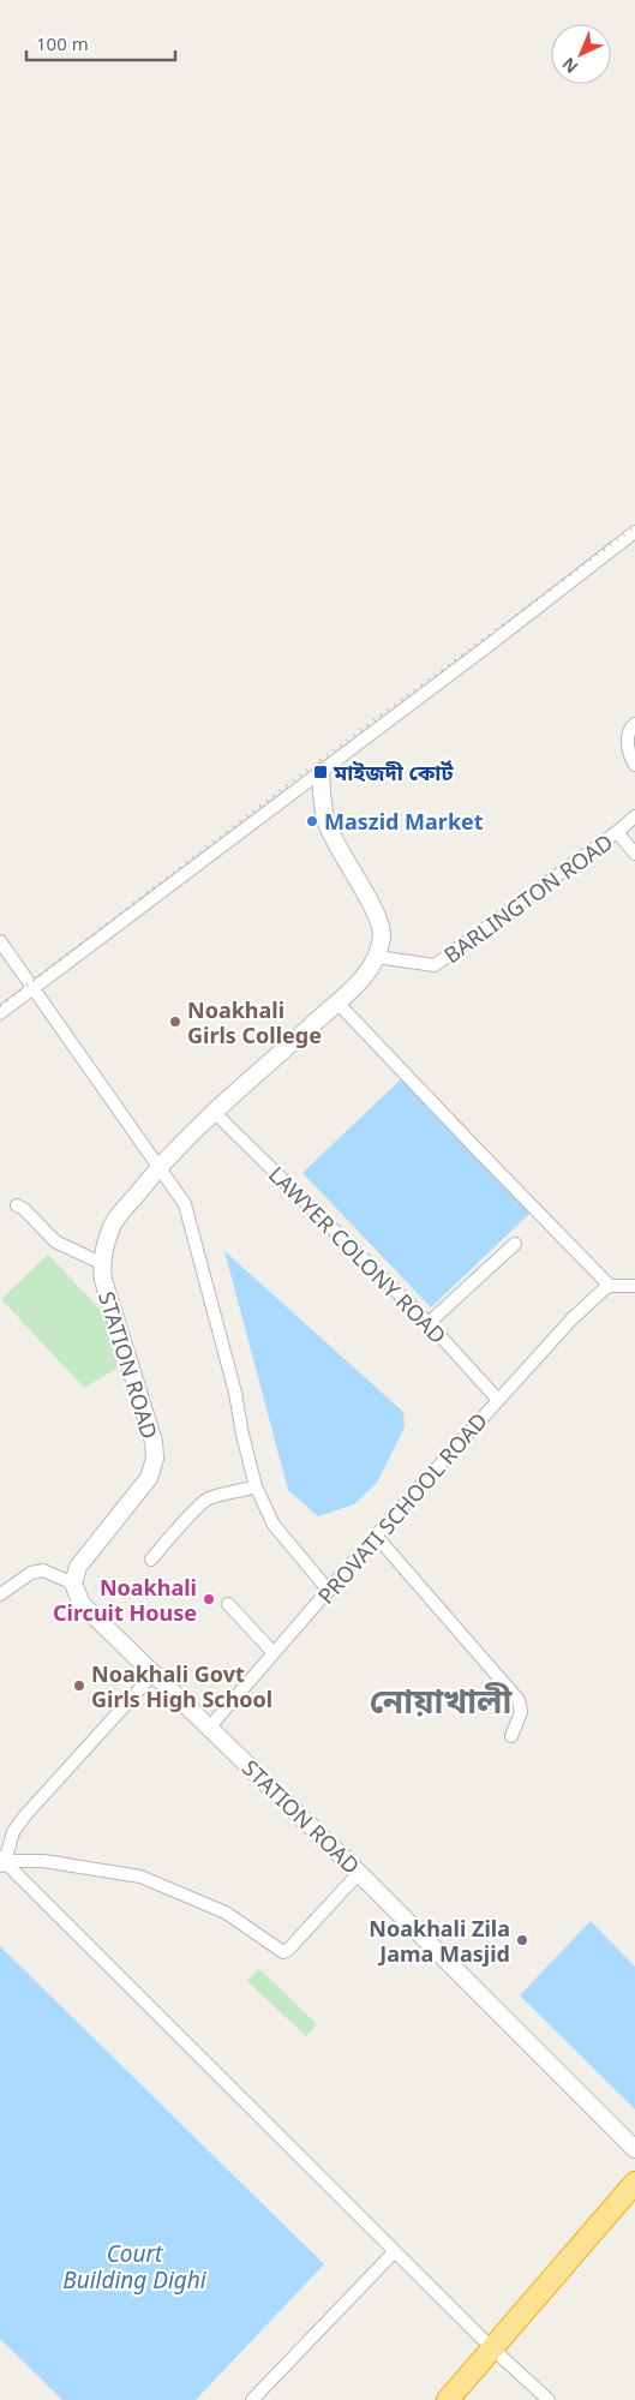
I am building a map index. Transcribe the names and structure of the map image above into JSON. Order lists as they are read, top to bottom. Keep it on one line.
{"streets":{"street":["BARLINGTON ROAD","LAWYER COLONY ROAD","STATION ROAD","PROVATI SCHOOL ROAD"]},"crossings":[["BARLINGTON ROAD","STATION ROAD"],["LAWYER COLONY ROAD","STATION ROAD"],["LAWYER COLONY ROAD","PROVATI SCHOOL ROAD"],["STATION ROAD","PROVATI SCHOOL ROAD"]],"districts":["নোয়াখালী"],"water":["Court Building Dighi"],"places":{"transit":["মাইজদী কোর্ট"],"other":["Maszid Market","Noakhali Girls College","Noakhali Circuit House","Noakhali Govt Girls High School","Noakhali Zila Jama Masjid"]},"scale_bar":"100 m","north":"bottom left"}
